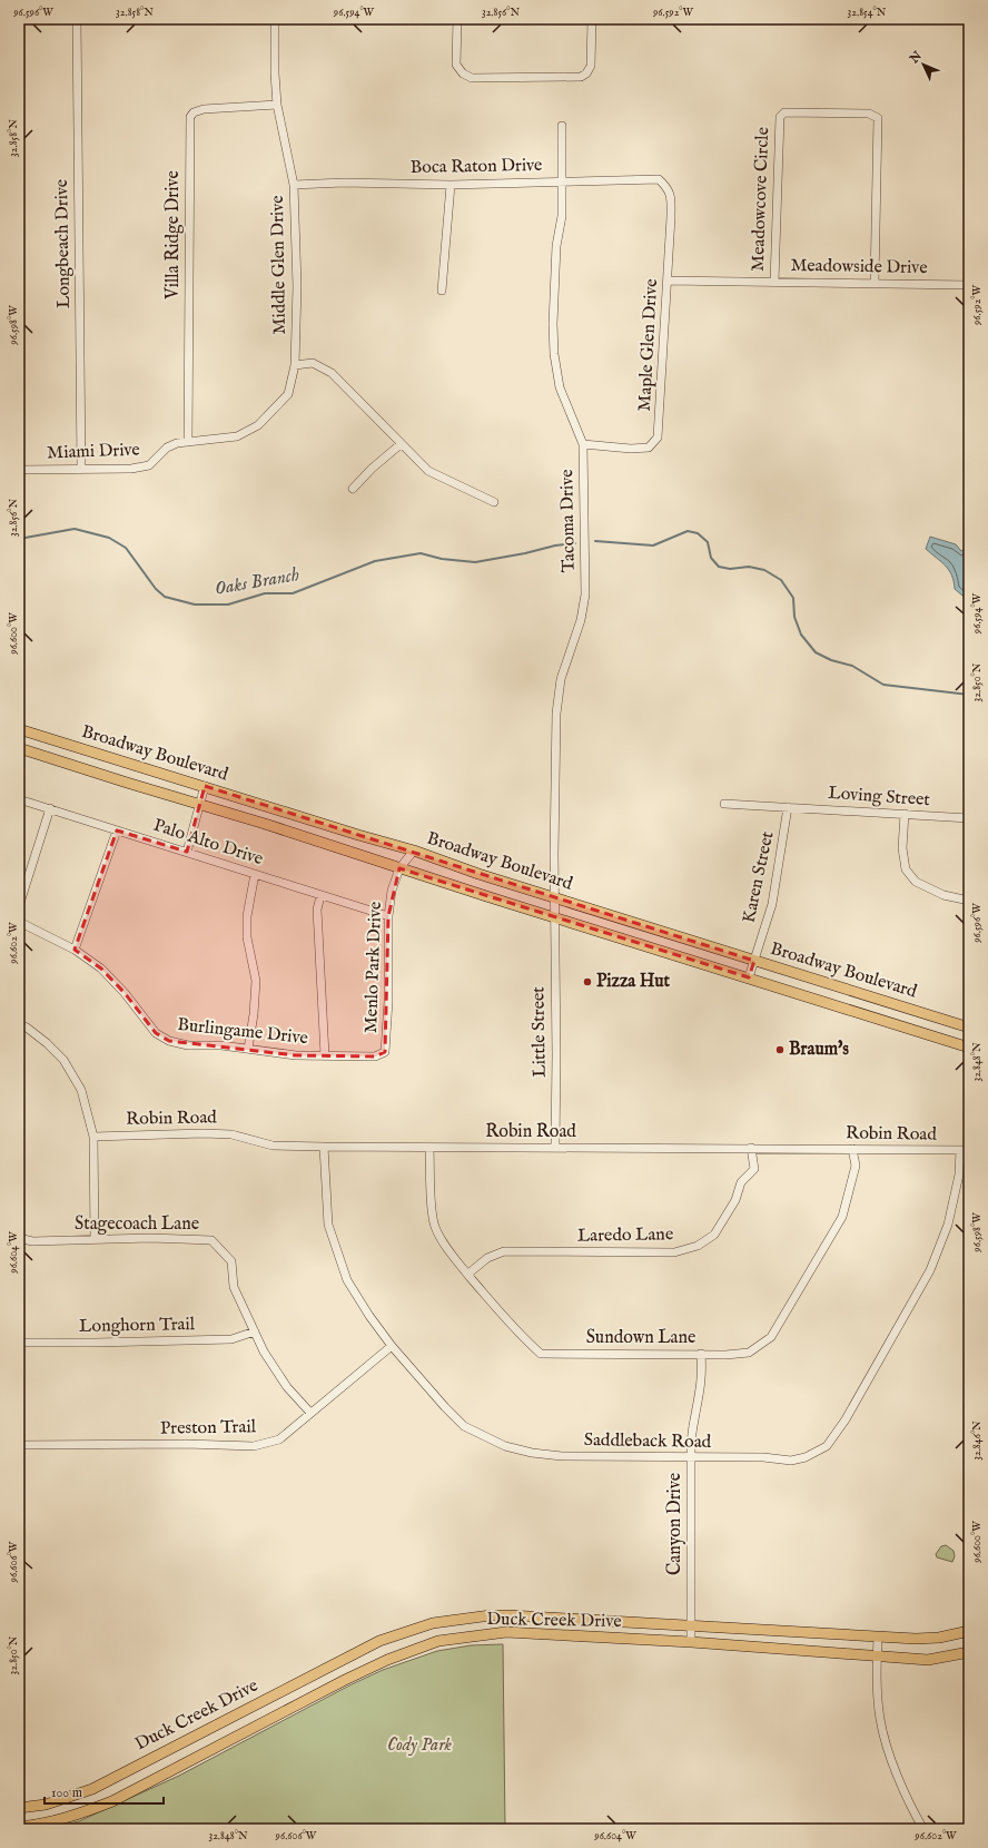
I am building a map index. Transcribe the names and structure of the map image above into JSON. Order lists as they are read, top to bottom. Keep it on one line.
{"streets":{"main road":["Broadway Boulevard","Duck Creek Drive"],"street":["Boca Raton Drive","Meadowcove Circle","Villa Ridge Drive","Longbeach Drive","Middle Glen Drive","Meadowside Drive","Maple Glen Drive","Miami Drive","Tacoma Drive","Loving Street","Palo Alto Drive","Karen Street","Menlo Park Drive","Burlingame Drive","Little Street","Robin Road","Stagecoach Lane","Laredo Lane","Longhorn Trail","Sundown Lane","Preston Trail","Saddleback Road","Canyon Drive"]},"crossings":[["Boca Raton Drive","Middle Glen Drive"],["Boca Raton Drive","Maple Glen Drive"],["Boca Raton Drive","Tacoma Drive"],["Meadowcove Circle","Meadowside Drive"],["Villa Ridge Drive","Middle Glen Drive"],["Villa Ridge Drive","Miami Drive"],["Longbeach Drive","Miami Drive"],["Middle Glen Drive","Miami Drive"],["Meadowside Drive","Maple Glen Drive"],["Maple Glen Drive","Tacoma Drive"],["Tacoma Drive","Broadway Boulevard"],["Tacoma Drive","Little Street"],["Broadway Boulevard","Karen Street"],["Broadway Boulevard","Menlo Park Drive"],["Broadway Boulevard","Little Street"],["Loving Street","Karen Street"],["Palo Alto Drive","Menlo Park Drive"],["Menlo Park Drive","Burlingame Drive"],["Little Street","Robin Road"],["Robin Road","Laredo Lane"],["Robin Road","Sundown Lane"],["Robin Road","Saddleback Road"],["Stagecoach Lane","Longhorn Trail"],["Stagecoach Lane","Preston Trail"],["Laredo Lane","Sundown Lane"],["Sundown Lane","Canyon Drive"],["Preston Trail","Saddleback Road"],["Saddleback Road","Canyon Drive"],["Canyon Drive","Duck Creek Drive"]],"water":["Oaks Branch"],"parks":["Cody Park"],"places":["Pizza Hut","Braum's"],"scale_bar":"100 m","north":"top left","coordinates":["96.596°W","32.858°N","96.594°W","32.856°N","96.592°W","32.854°N","96.598°W","96.600°W","32.850°N","96.602°W","32.848°N","96.604°W","32.846°N","96.606°W"]}
